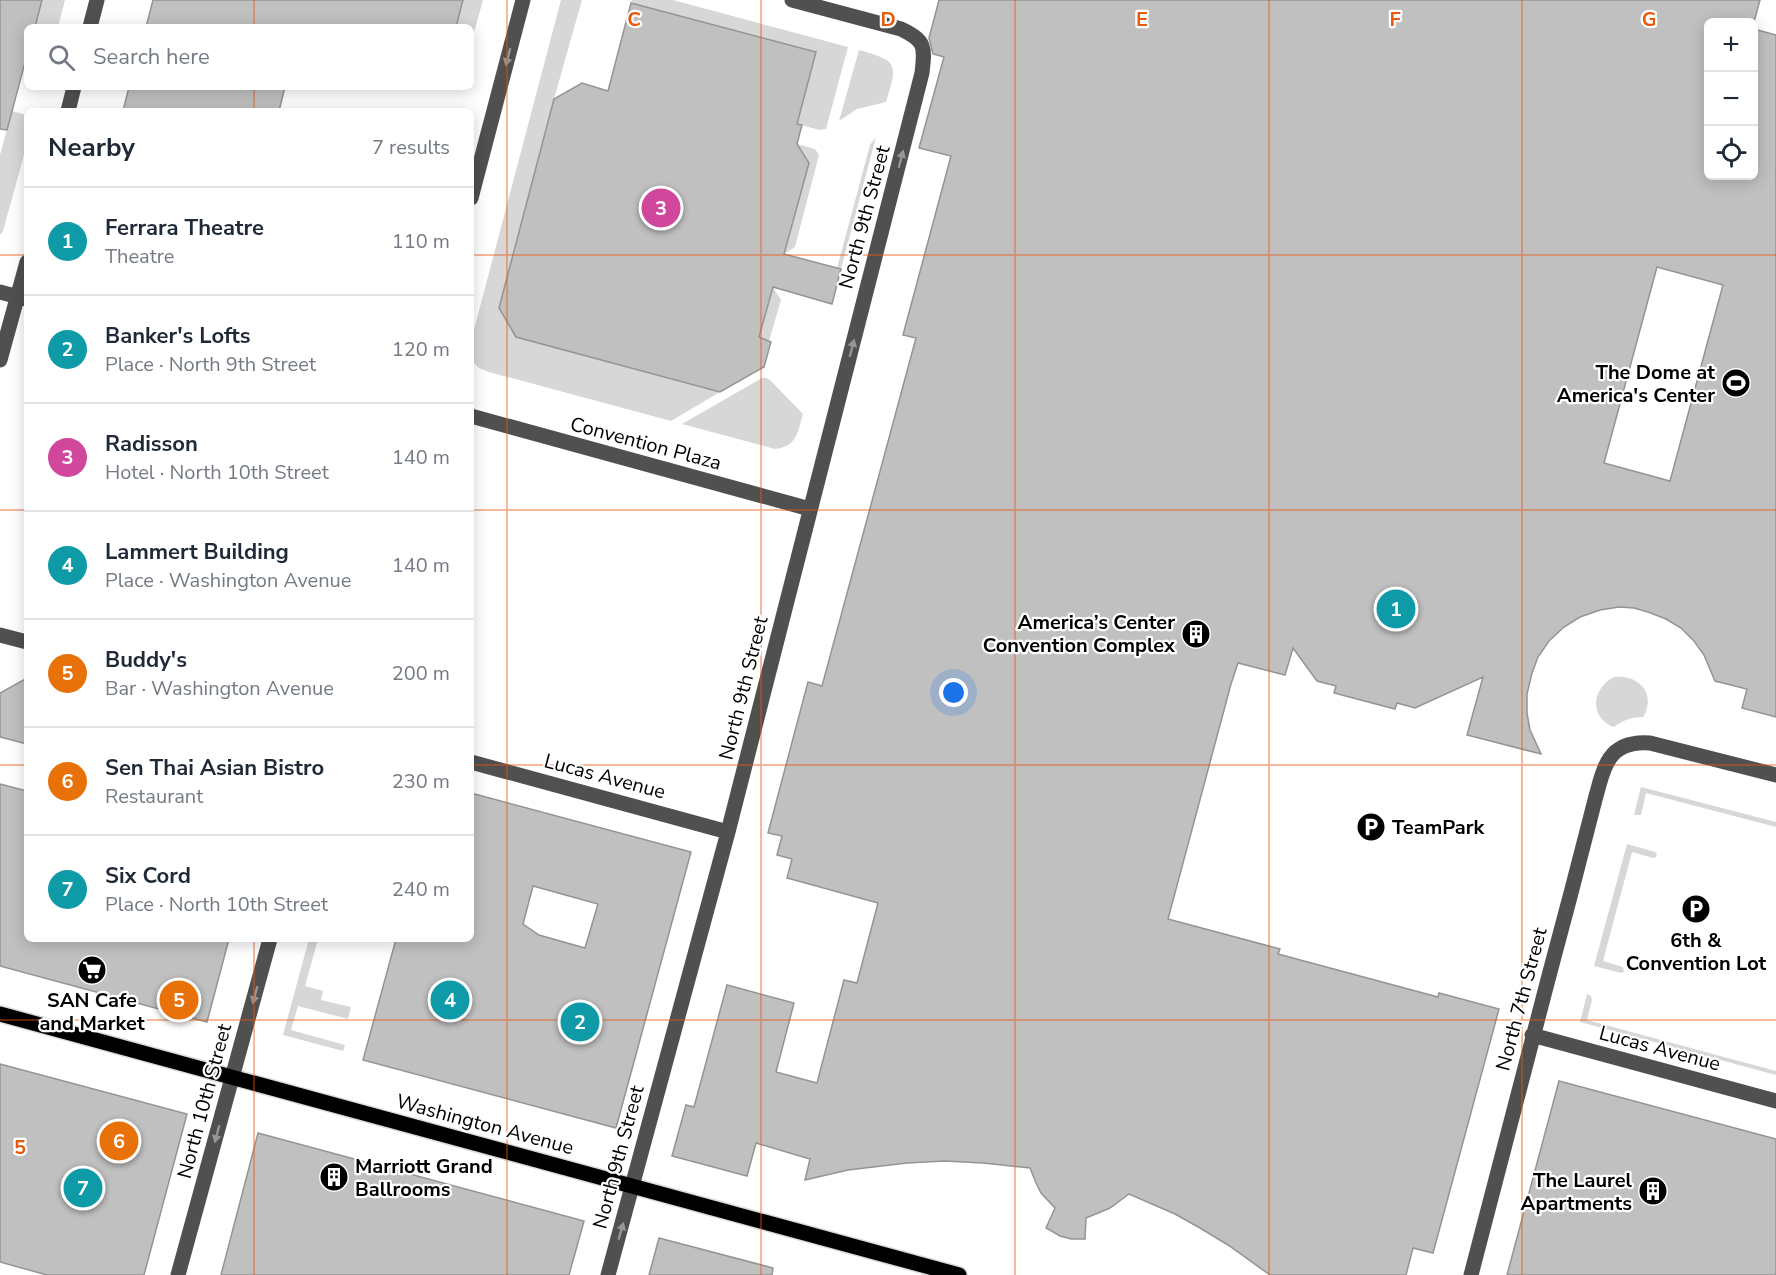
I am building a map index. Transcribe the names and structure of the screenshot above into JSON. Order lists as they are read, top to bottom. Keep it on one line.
{"streets":{"main road":["Washington Avenue"],"street":["North 9th Street","Convention Plaza","Lucas Avenue","North 7th Street","North 10th Street"]},"crossings":[["North 9th Street","Convention Plaza"],["North 9th Street","Lucas Avenue"],["North 9th Street","Washington Avenue"],["Lucas Avenue","North 7th Street"],["North 10th Street","Washington Avenue"]],"one_way":["North 9th Street","North 10th Street"],"places":{"sports":["The Dome at America's Center"],"building":["America’s Center Convention Complex","Marriott Grand Ballrooms","The Laurel Apartments"],"parking":["TeamPark","6th & Convention Lot"],"supermarket":["SAN Cafe and Market"]},"page":{"map_buttons":["+","−"],"search":"Search here","heading":["Nearby","7 results"],"pins":["3","1","4","5","2","6","7"],"list":[{"mark":"1","name":"Ferrara Theatre","note":"Theatre","value":"110 m"},{"mark":"2","name":"Banker's Lofts","note":"Place · North 9th Street","value":"120 m"},{"mark":"3","name":"Radisson","note":"Hotel · North 10th Street","value":"140 m"},{"mark":"4","name":"Lammert Building","note":"Place · Washington Avenue","value":"140 m"},{"mark":"5","name":"Buddy's","note":"Bar · Washington Avenue","value":"200 m"},{"mark":"6","name":"Sen Thai Asian Bistro","note":"Restaurant","value":"230 m"},{"mark":"7","name":"Six Cord","note":"Place · North 10th Street","value":"240 m"}]},"grid":{"columns":["C","D","E","F","G"],"rows":["5"]}}
